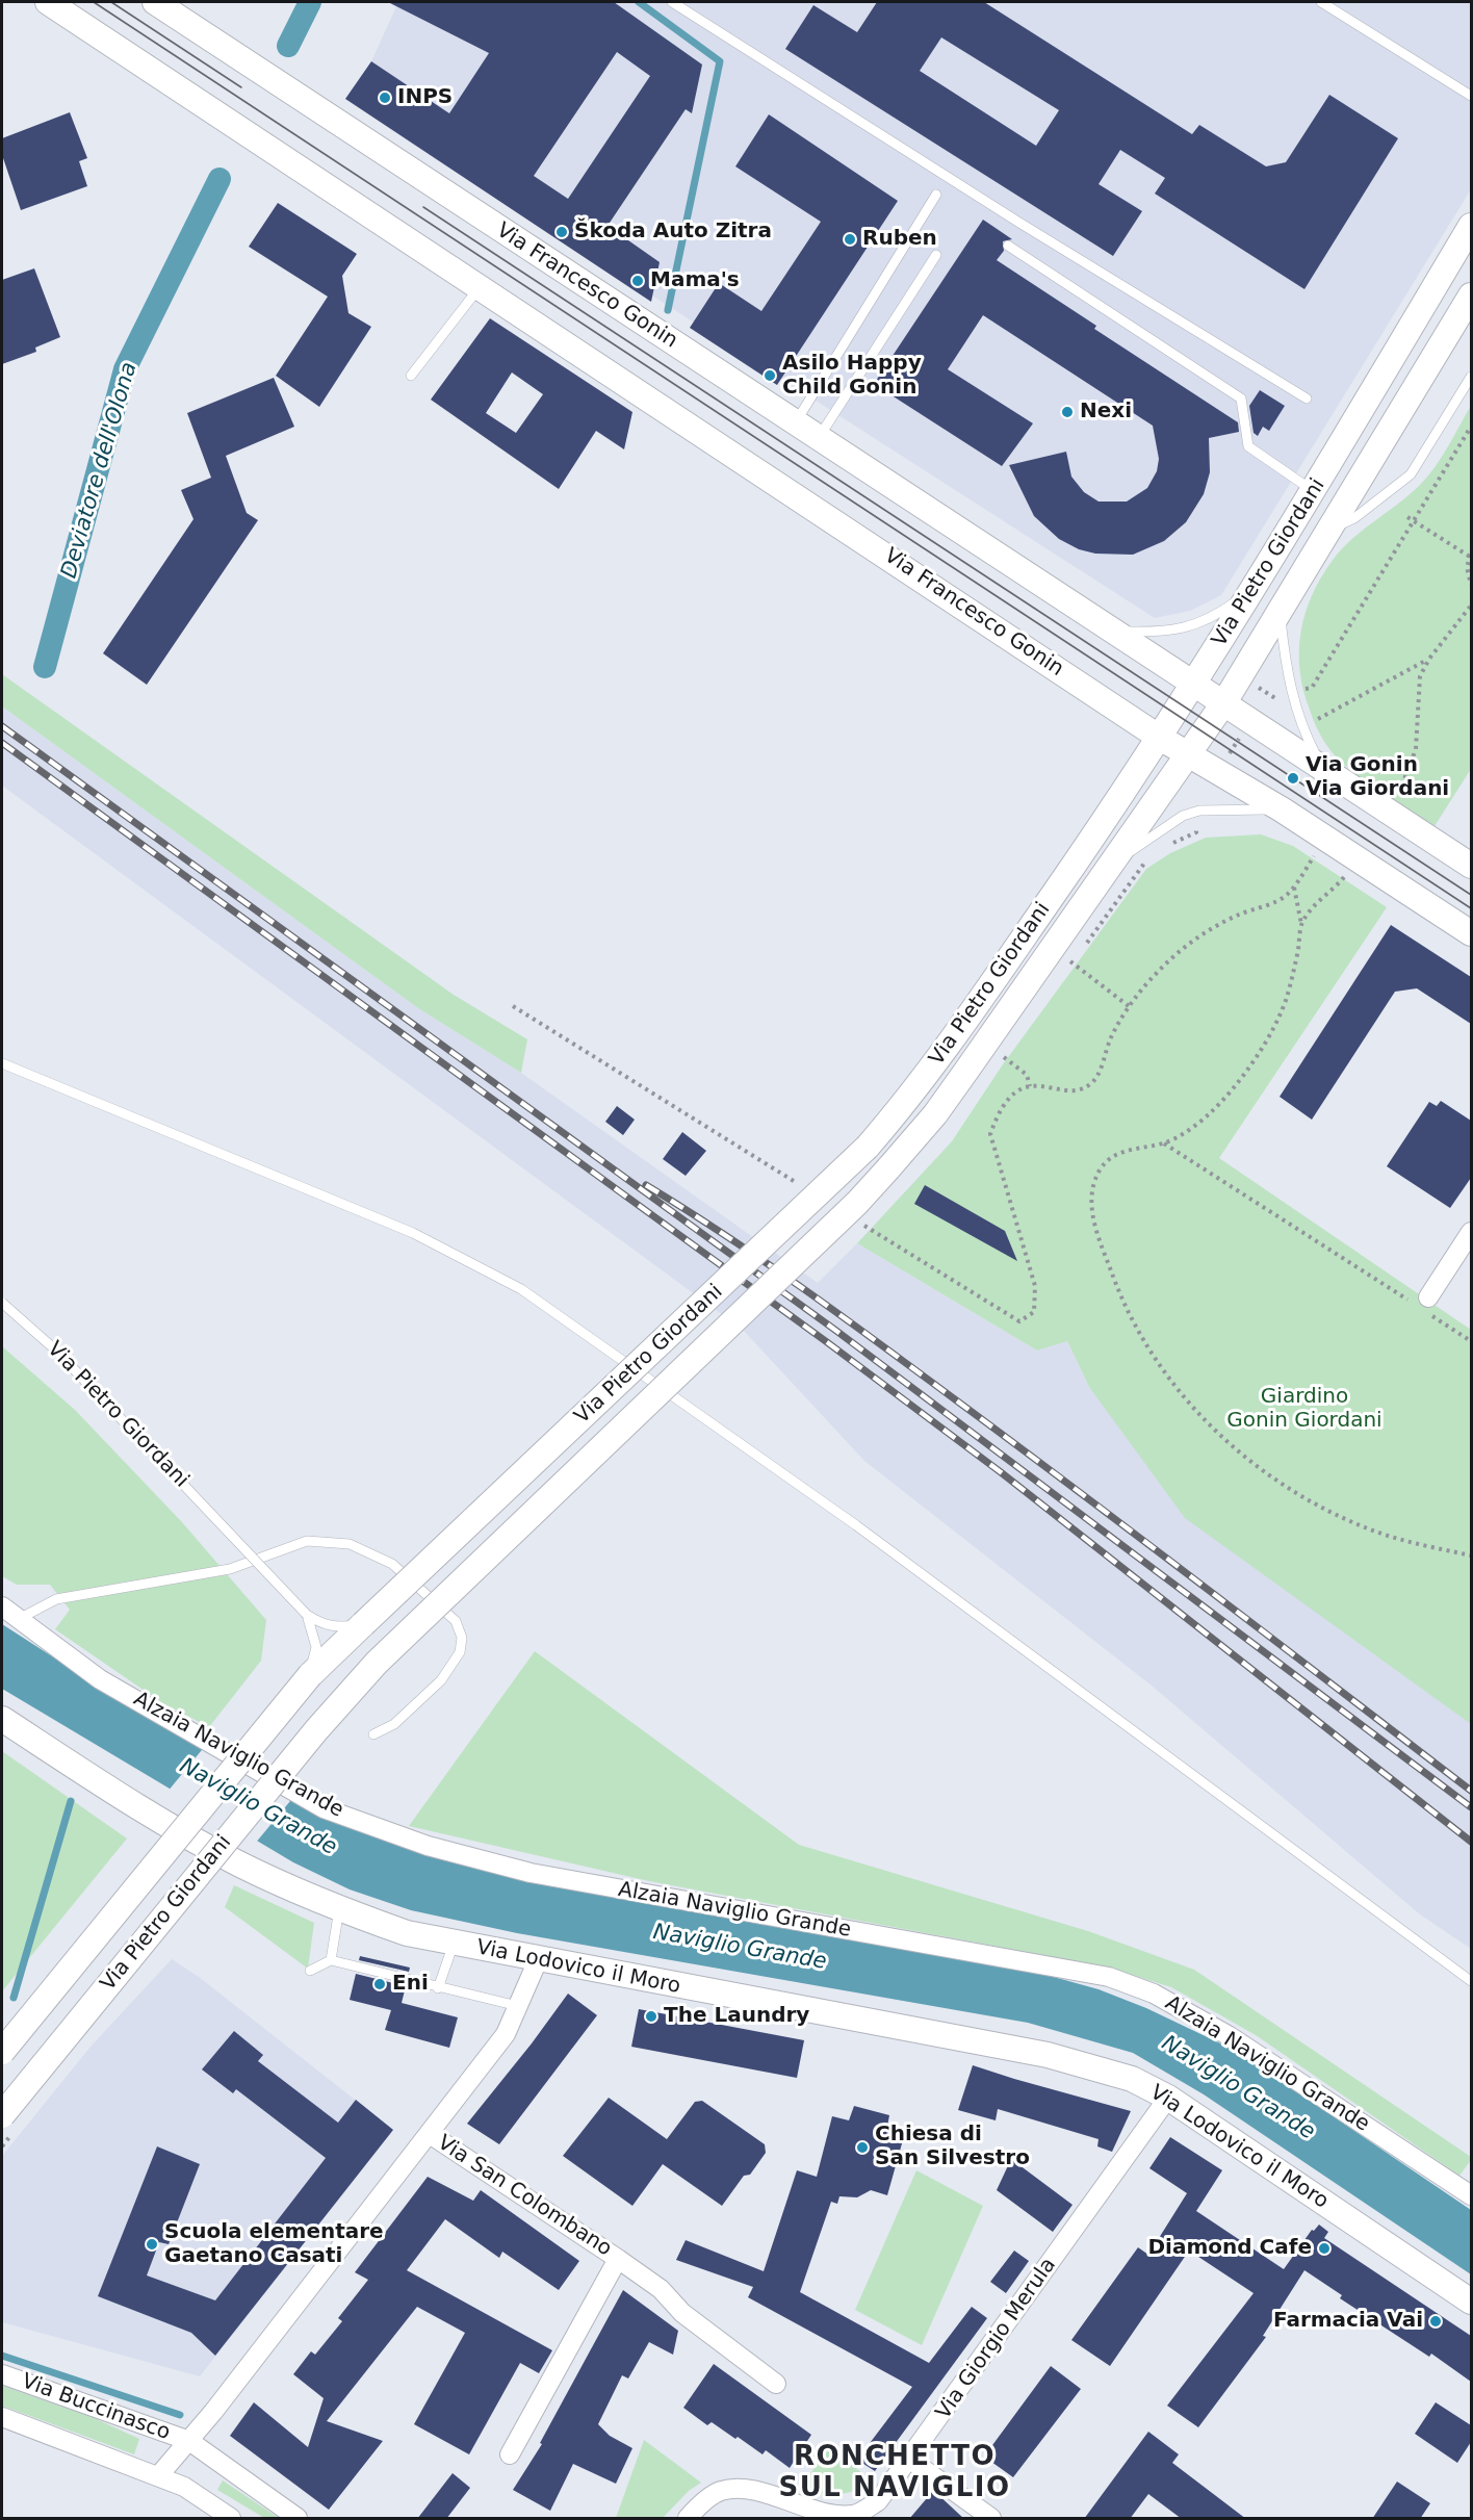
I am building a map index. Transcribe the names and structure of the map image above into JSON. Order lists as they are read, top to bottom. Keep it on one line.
{"streets":{"street":["Via Francesco Gonin","Via Pietro Giordani","Alzaia Naviglio Grande","Via Lodovico il Moro","Via San Colombano","Via Giorgio Merula","Via Buccinasco"]},"crossings":[["Via Francesco Gonin","Via Pietro Giordani"],["Via Lodovico il Moro","Via San Colombano"],["Via Lodovico il Moro","Via Giorgio Merula"],["Via San Colombano","Via Buccinasco"]],"districts":["RONCHETTO SUL NAVIGLIO"],"water":["Deviatore dell'Olona","Naviglio Grande"],"parks":["Giardino Gonin Giordani"],"places":["INPS","Škoda Auto Zitra","Ruben","Mama's","Asilo Happy Child Gonin","Nexi","Via Gonin Via Giordani","Eni","The Laundry","Chiesa di San Silvestro","Scuola elementare Gaetano Casati","Diamond Cafe","Farmacia Vai"]}
